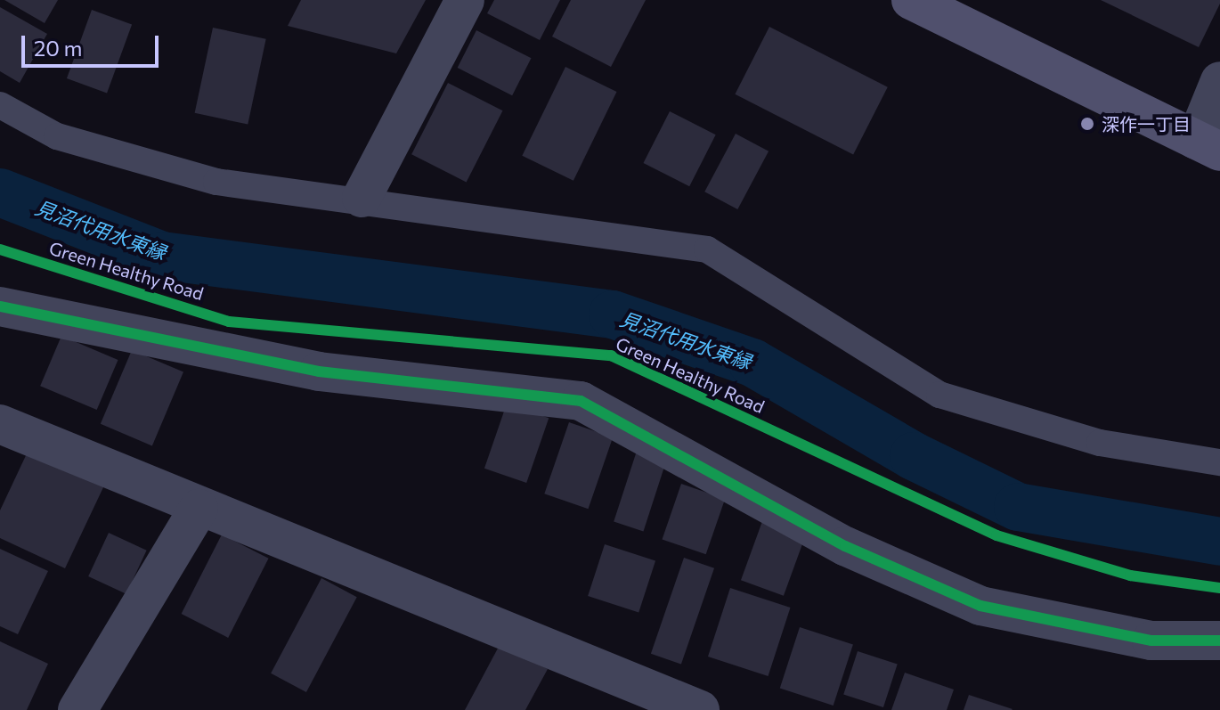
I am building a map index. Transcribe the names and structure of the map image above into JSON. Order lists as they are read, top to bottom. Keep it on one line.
{"streets":{"cycle path":["Green Healthy Road"]},"water":["見沼代用水東縁"],"places":["深作一丁目"],"scale_bar":"20 m"}
